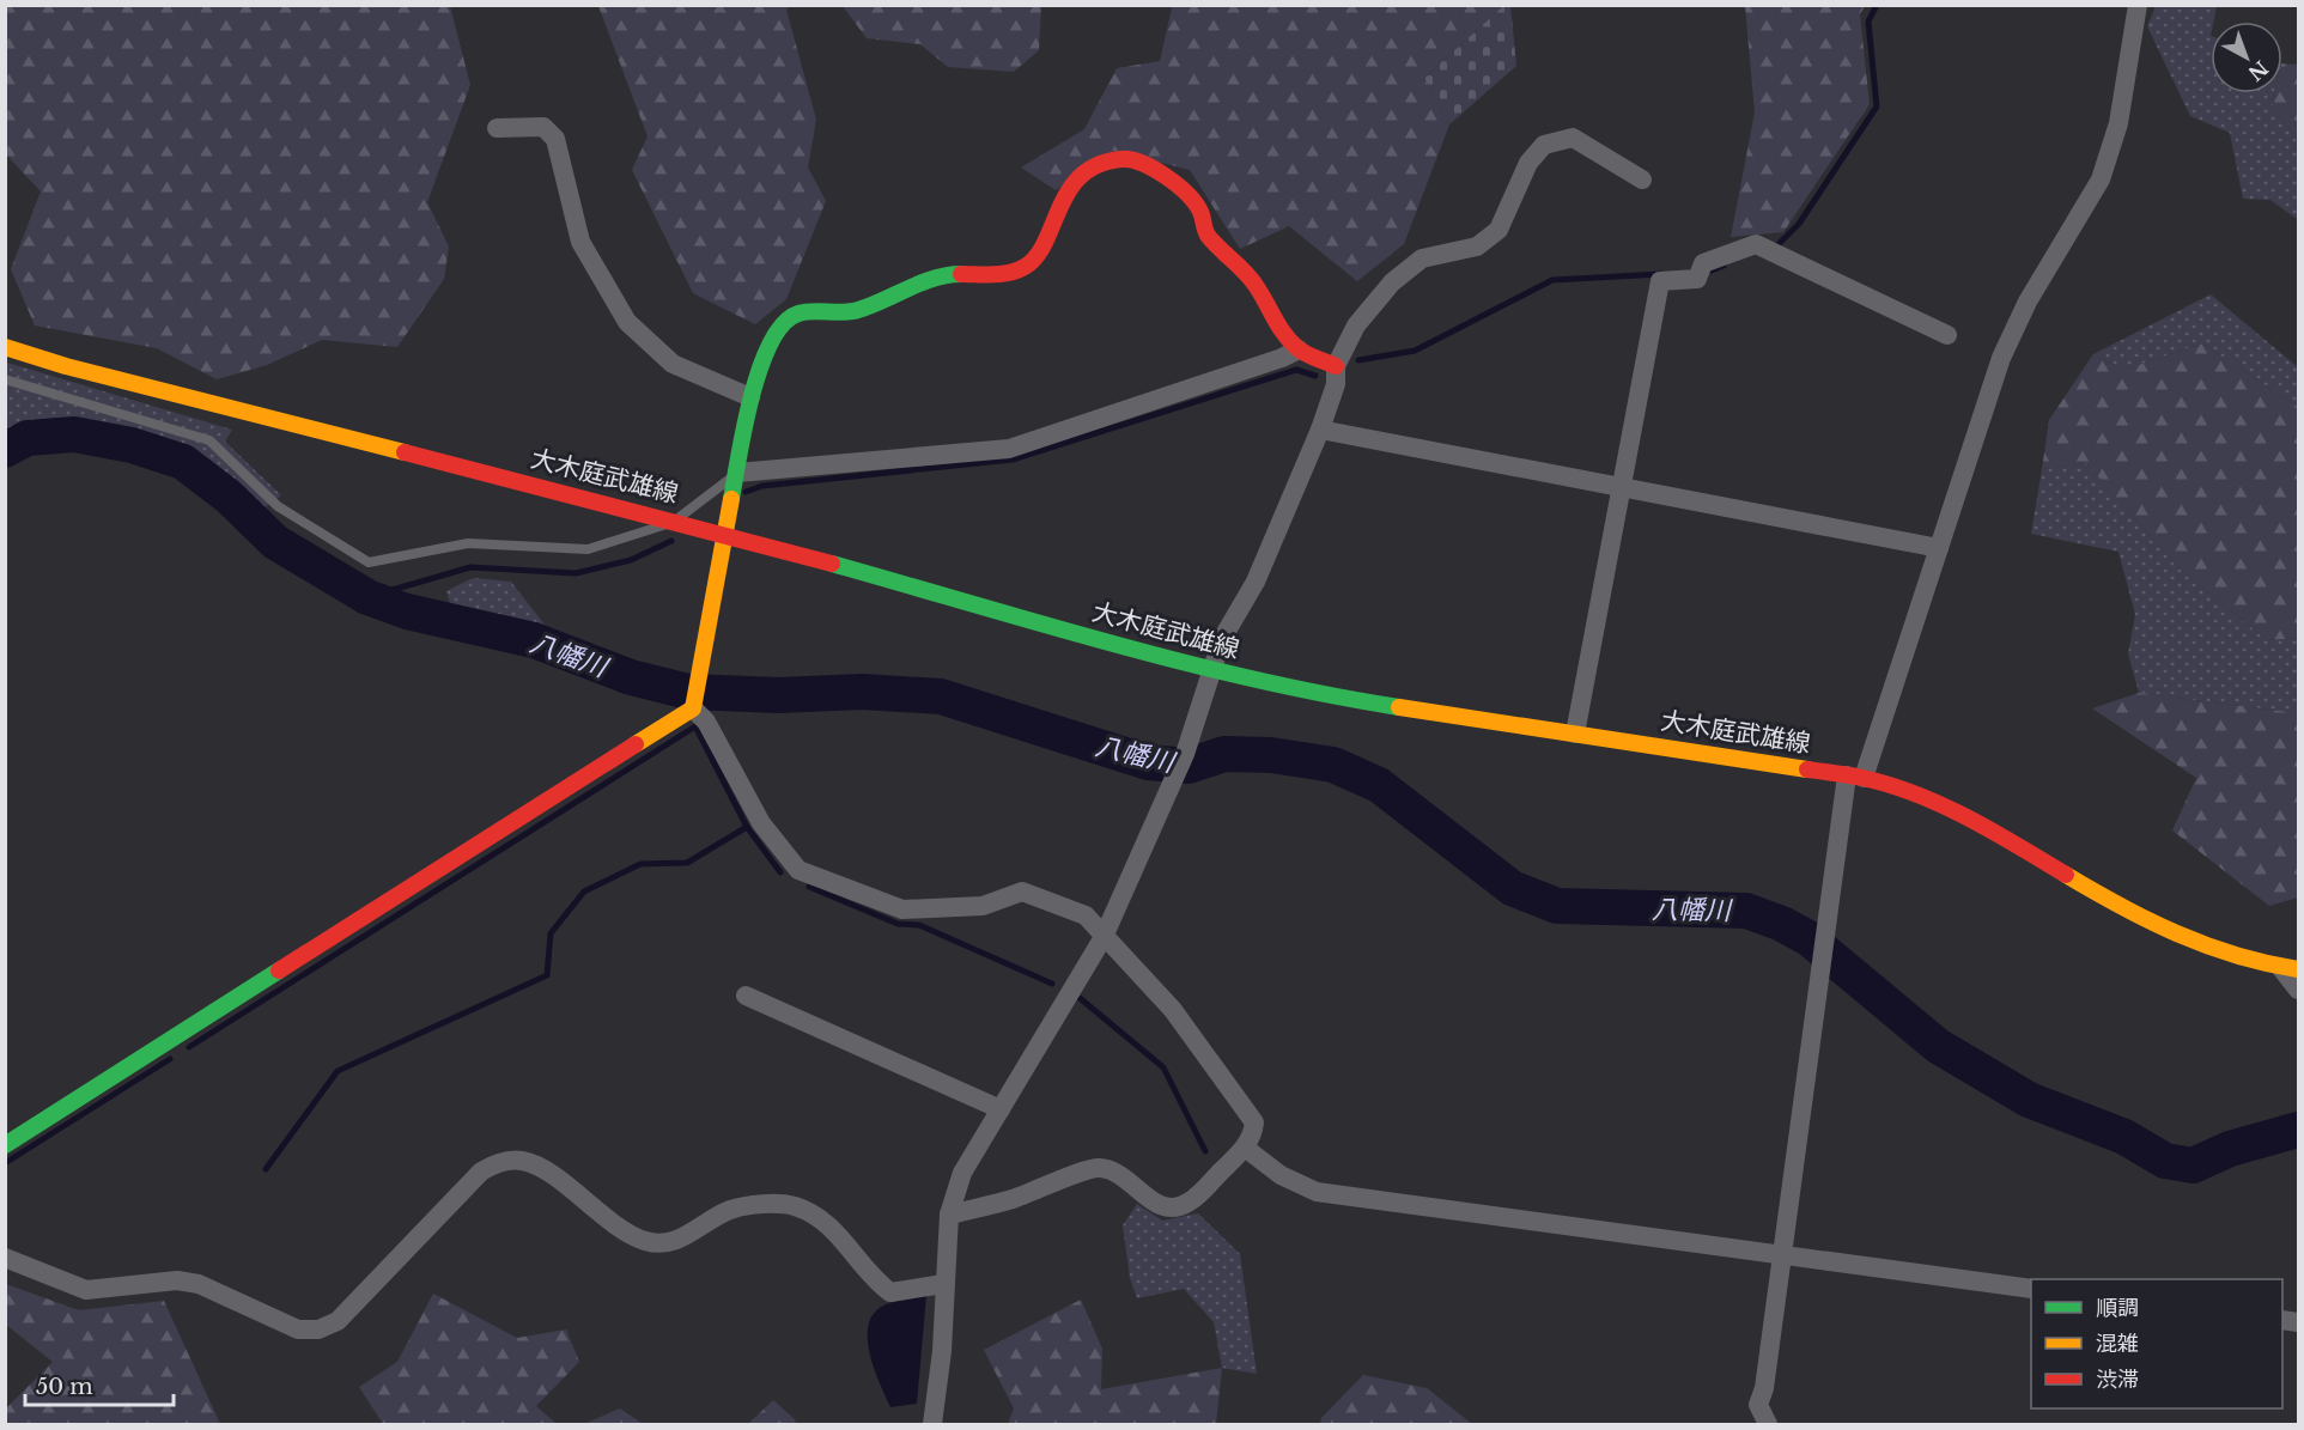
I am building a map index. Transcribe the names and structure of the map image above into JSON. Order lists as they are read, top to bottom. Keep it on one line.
{"streets":{"main road":["大木庭武雄線"]},"water":["八幡川"],"legend":["順調","混雑","渋滞"],"scale_bar":"50 m","north":"bottom right"}
